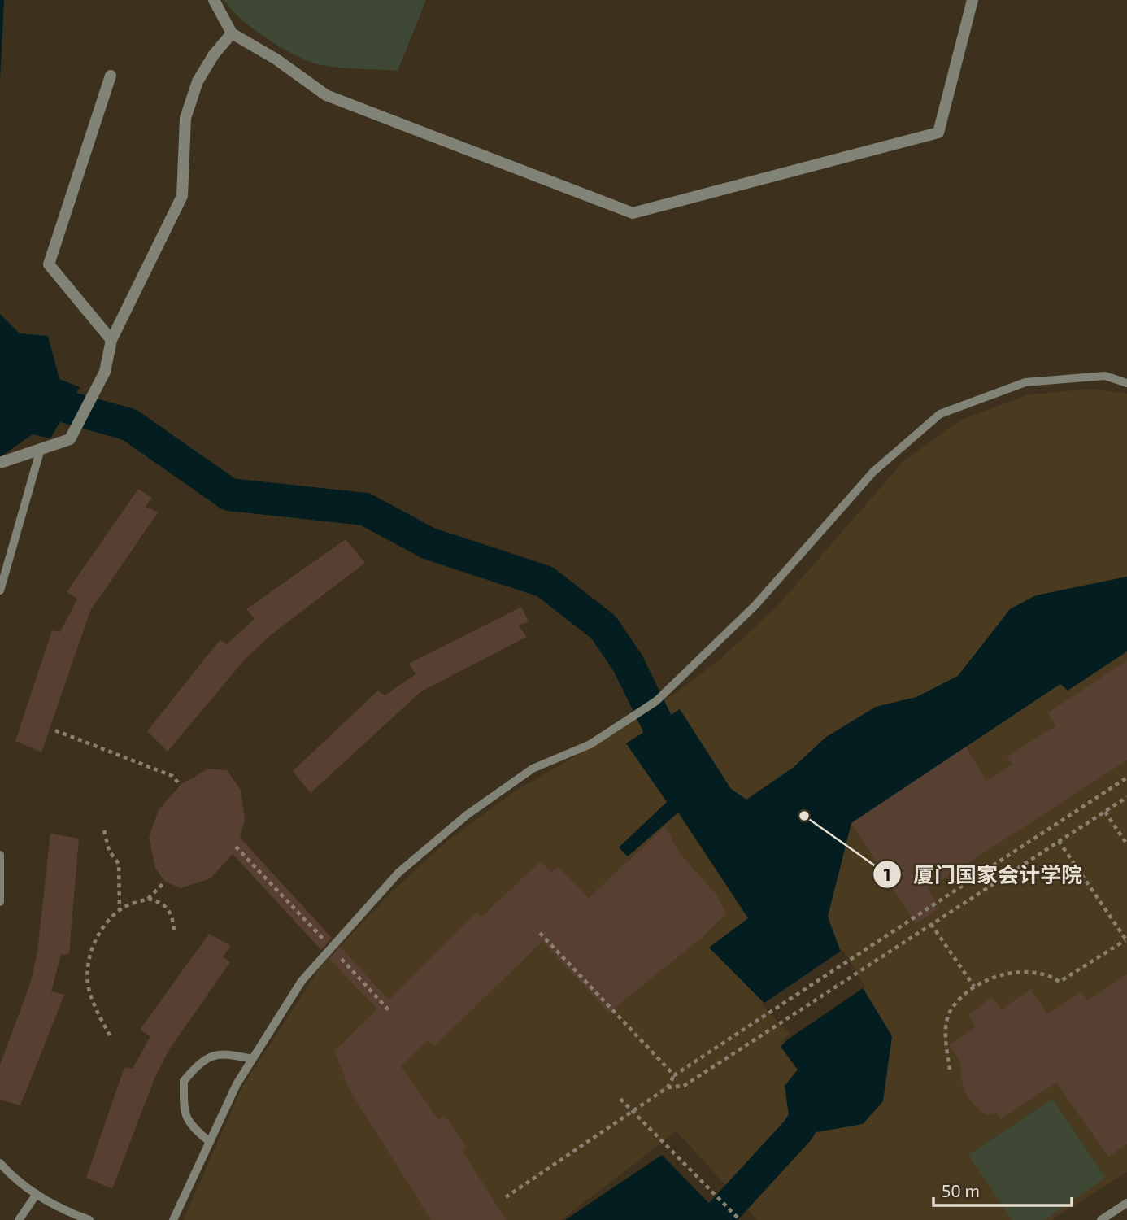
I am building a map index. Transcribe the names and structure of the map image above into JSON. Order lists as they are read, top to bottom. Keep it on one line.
{"places":["厦门国家会计学院"],"scale_bar":"50 m"}
